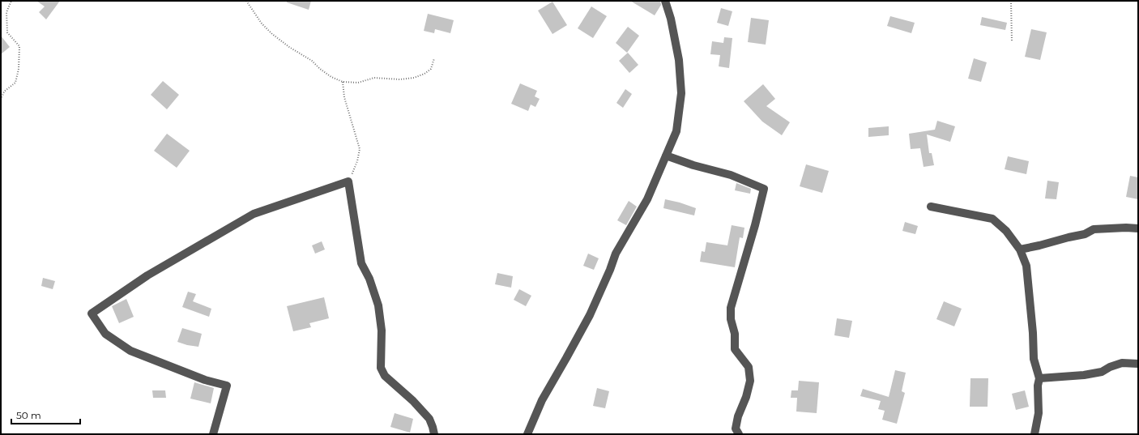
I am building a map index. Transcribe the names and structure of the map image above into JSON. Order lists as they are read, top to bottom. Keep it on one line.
{"scale_bar":"50 m"}
